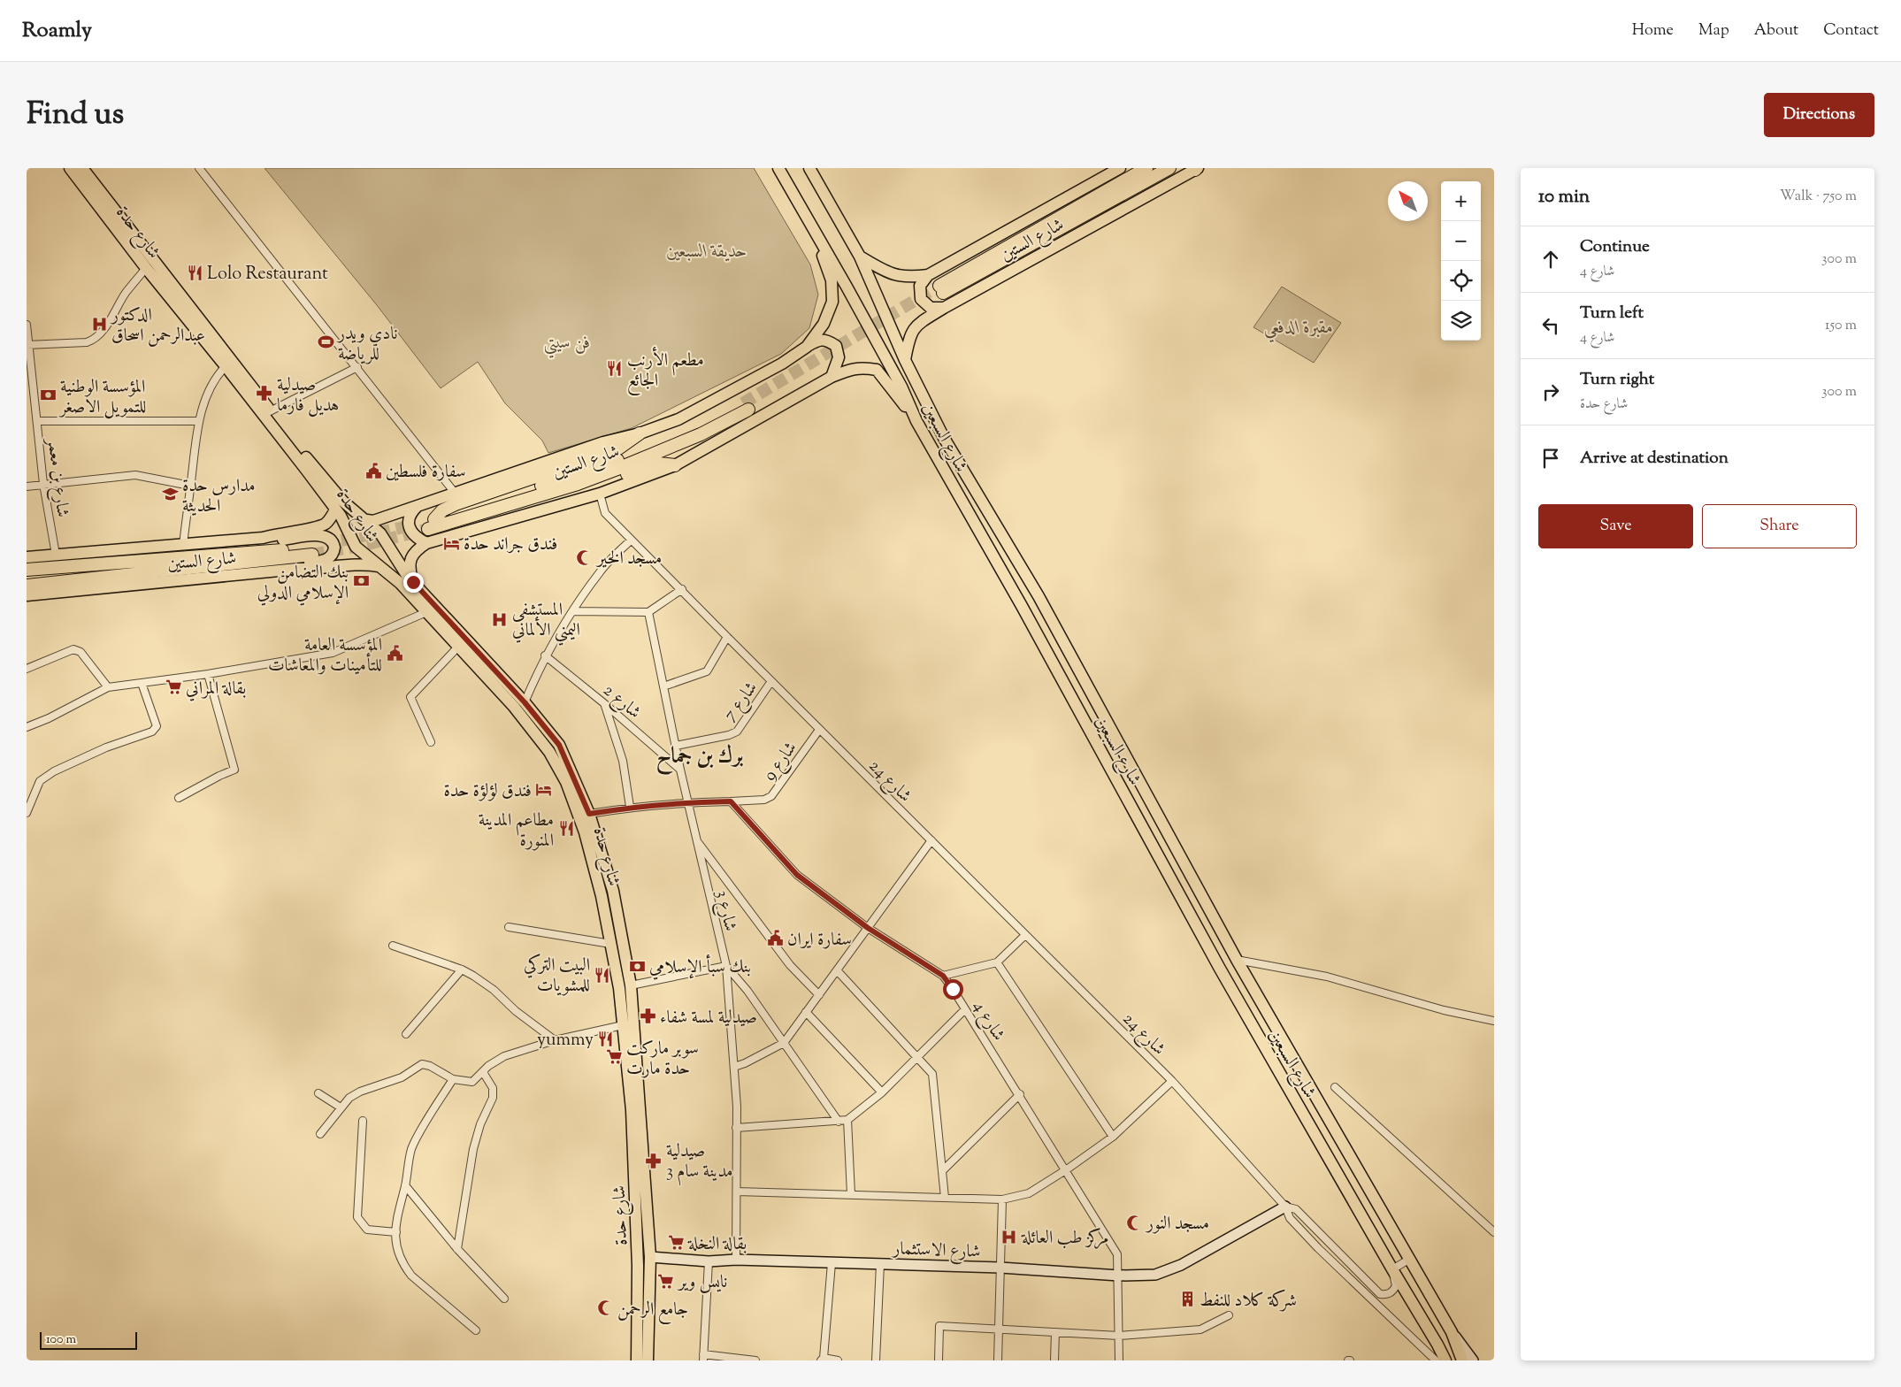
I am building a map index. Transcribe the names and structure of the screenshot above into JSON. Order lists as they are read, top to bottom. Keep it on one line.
{"streets":{"highway":["شارع الستين"],"main road":["شارع حدة","شارع السبعين"],"street":["شارع بن معمر","شارع 2","شارع 7","شارع 9","شارع 24","شارع 3","شارع 4","شارع الاستثمار"]},"crossings":[["شارع حدة","شارع الستين"],["شارع حدة","شارع الاستثمار"],["شارع الستين","شارع السبعين"],["شارع الستين","شارع بن معمر"],["شارع 2","شارع 3"],["شارع 7","شارع 24"],["شارع 7","شارع 3"],["شارع 9","شارع 24"],["شارع 9","شارع 4"],["شارع 24","شارع الاستثمار"],["شارع 3","شارع الاستثمار"],["شارع 4","شارع الاستثمار"]],"districts":["برك بن جماح"],"parks":["حديقة السبعين","مقبرة الدفعي","فن سيتي"],"places":{"restaurant":["Lolo Restaurant","مطعم الأرنب الجائع","مطاعم المدينة المنورة","البيت التركي للمشويات","yummy"],"hospital":["الدكتور عبدالرحمن اسحاق","المستشفى اليمني الألماني","مركز طب العائلة"],"sports":["نادي ويدر للرياضة"],"pharmacy":["صيدلية هديل فارما","صيدلية لمسة شفاء","صيدلية مدينة سام 3"],"bank":["المؤسسة الوطنية للتمويل الاصغر","بنك التضامن الإسلامي الدولي","بنك سبأ الإسلامي"],"public building":["سفارة فلسطين","المؤسسة العامة للتأمينات والمعاشات","سفارة ايران"],"school or university":["مدارس حدة الحديثة"],"hotel":["فندق جراند حدة","فندق لؤلؤة حدة"],"mosque":["مسجد الخير","مسجد النور","جامع الرحمن"],"supermarket":["بقالة المراني","سوبر ماركت حدة مارت","بقالة النخلة","نايس وير"],"building":["شركة كلاد للنفط"]},"scale_bar":"100 m","north":"top left","page":{"header":"Roamly","nav":["Home","Map","About","Contact"],"title":"Find us","buttons":["Directions",["Save","Share"]],"heading":["10 min","Walk · 750 m"],"map_buttons":["+","−"],"list":[["Continue","شارع 4","300 m"],["Turn left","شارع 4","150 m"],["Turn right","شارع حدة","300 m"],"Arrive at destination"],"scale":"100 m"}}
